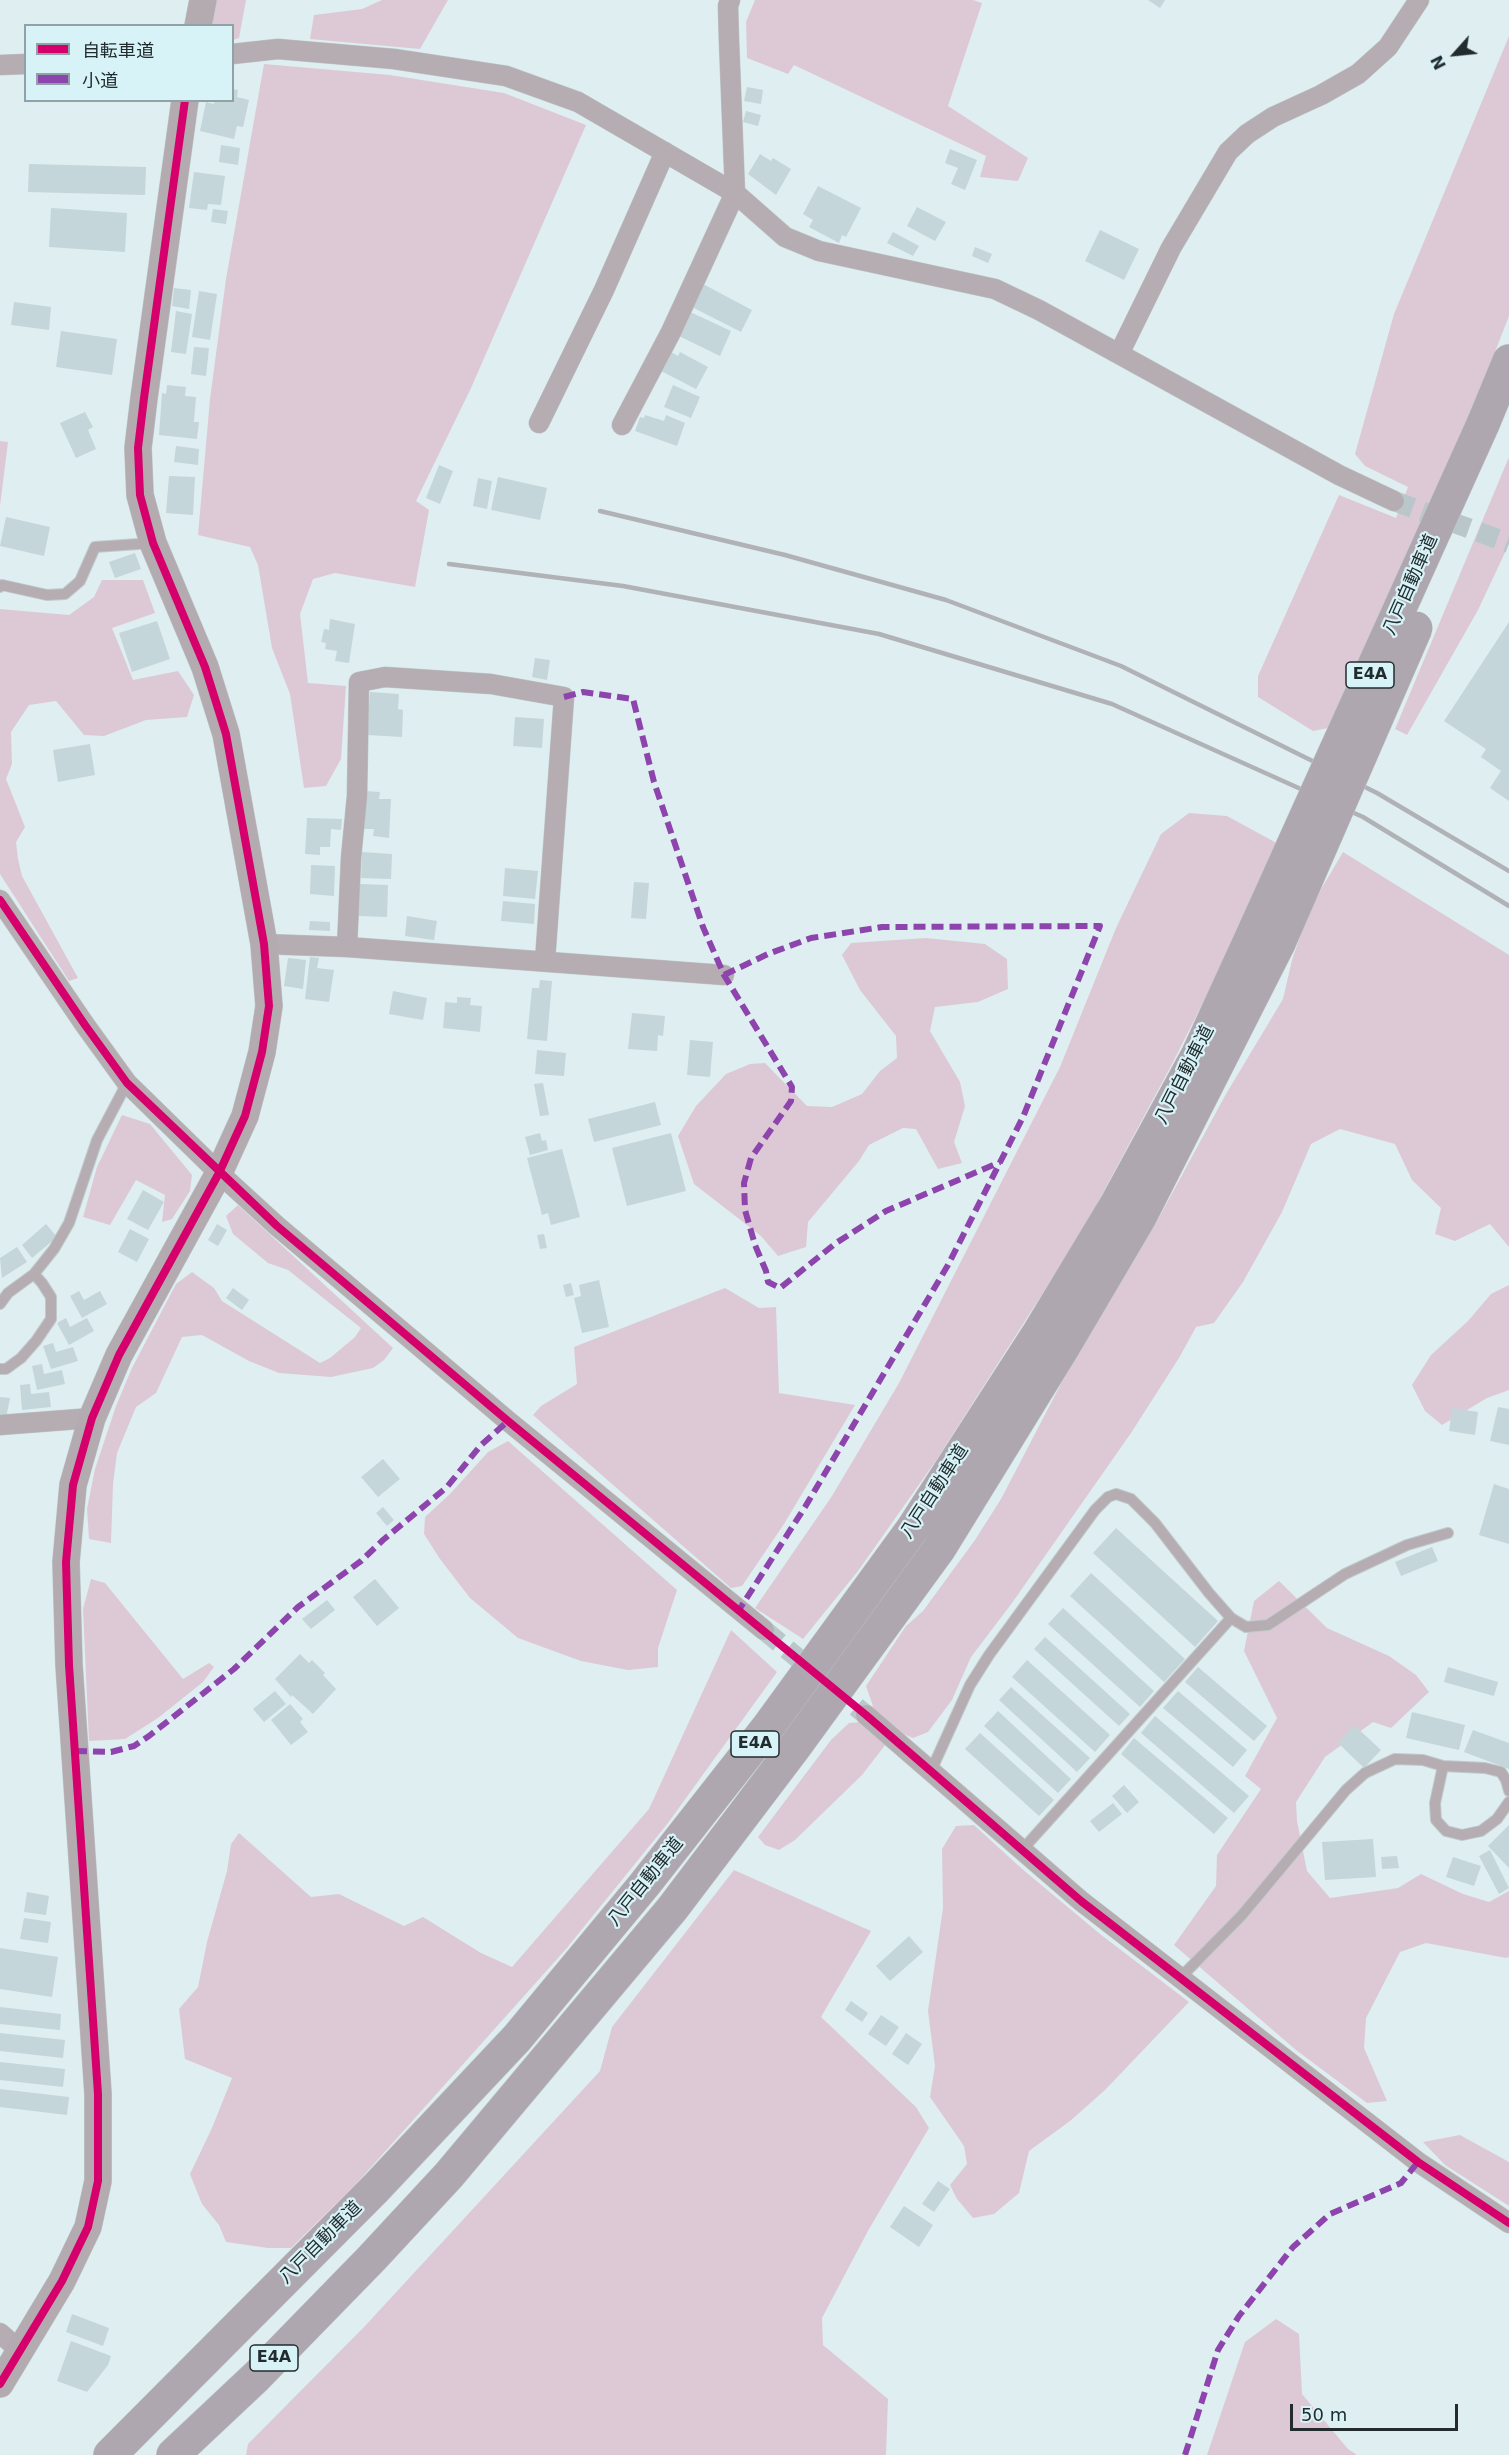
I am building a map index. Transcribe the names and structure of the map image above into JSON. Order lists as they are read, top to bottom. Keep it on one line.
{"streets":{"highway":["八戸自動車道","E4A"]},"legend":["自転車道","小道"],"scale_bar":"50 m","north":"bottom left"}
